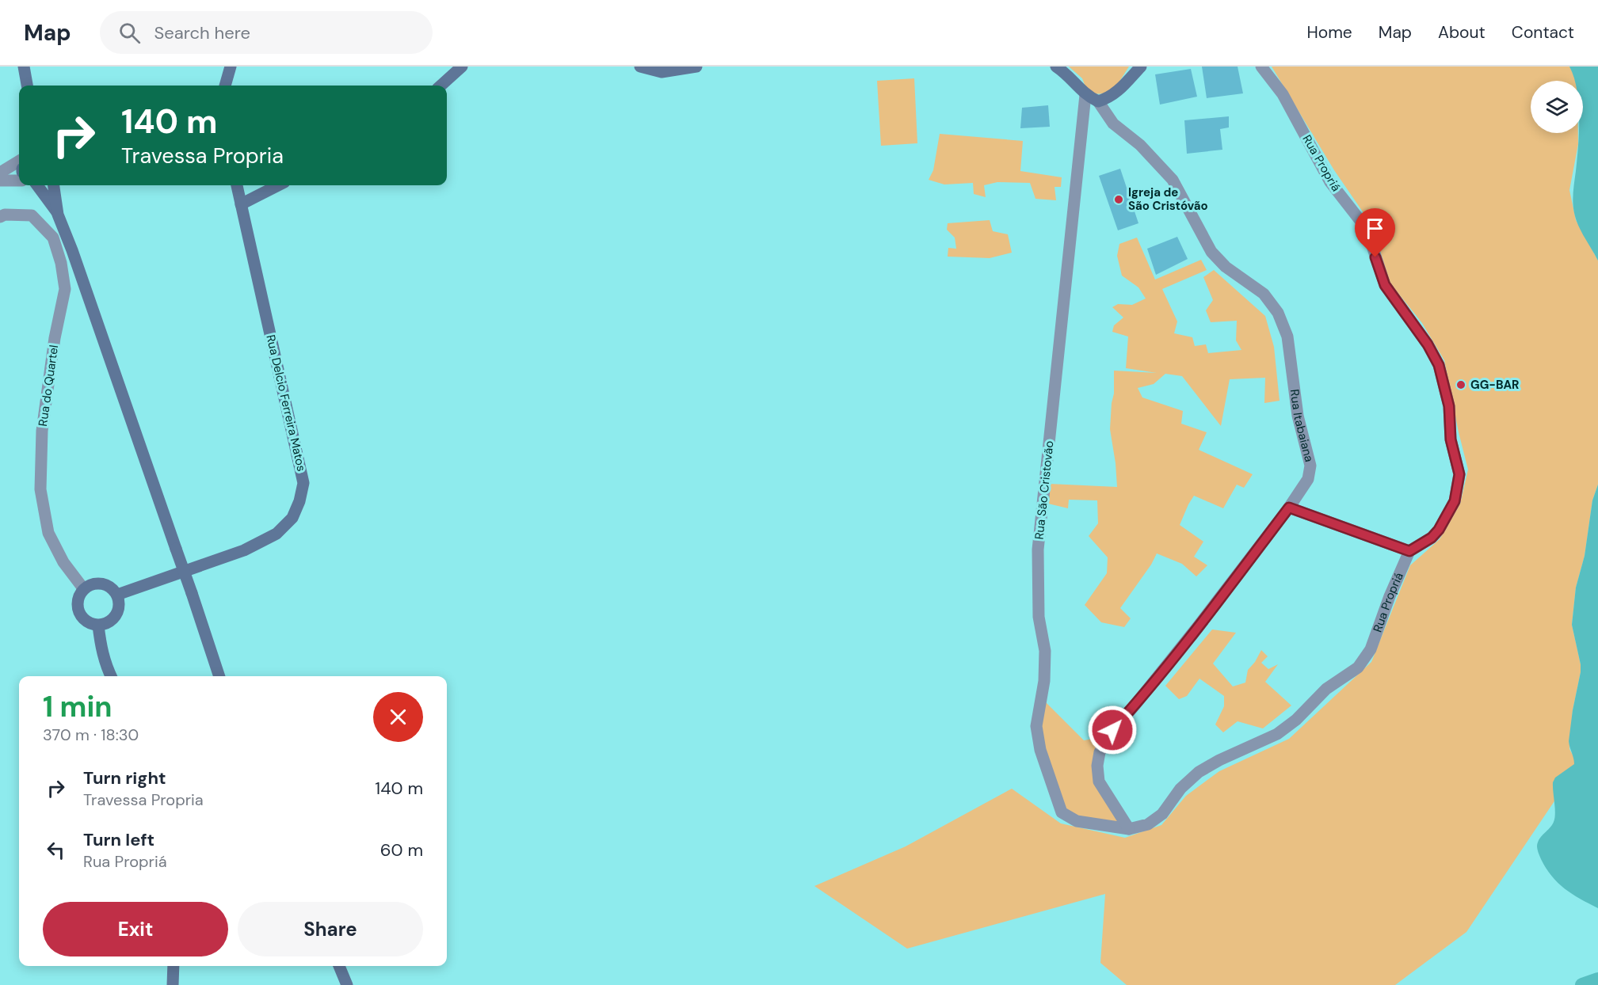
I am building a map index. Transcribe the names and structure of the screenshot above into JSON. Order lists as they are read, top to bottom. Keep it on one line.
{"streets":{"street":["Rua Propriá","Rua do Quartel","Rua Delcio Ferreira Matos","Rua Itabaiana","Rua São Cristovão"]},"crossings":[["Rua Propriá","Rua Itabaiana"],["Rua Propriá","Rua São Cristovão"],["Rua do Quartel","Rua Delcio Ferreira Matos"],["Rua Itabaiana","Rua São Cristovão"]],"places":["Igreja de São Cristóvão","GG-BAR"],"page":{"header":"Map","search":"Search here","nav":["Home","Map","About","Contact"],"turn":["140 m","Travessa Propria"],"heading":["1 min","370 m · 18:30"],"list":[{"name":"Turn right","note":"Travessa Propria","value":"140 m"},{"name":"Turn left","note":"Rua Propriá","value":"60 m"}],"buttons":["Exit","Share"]}}
